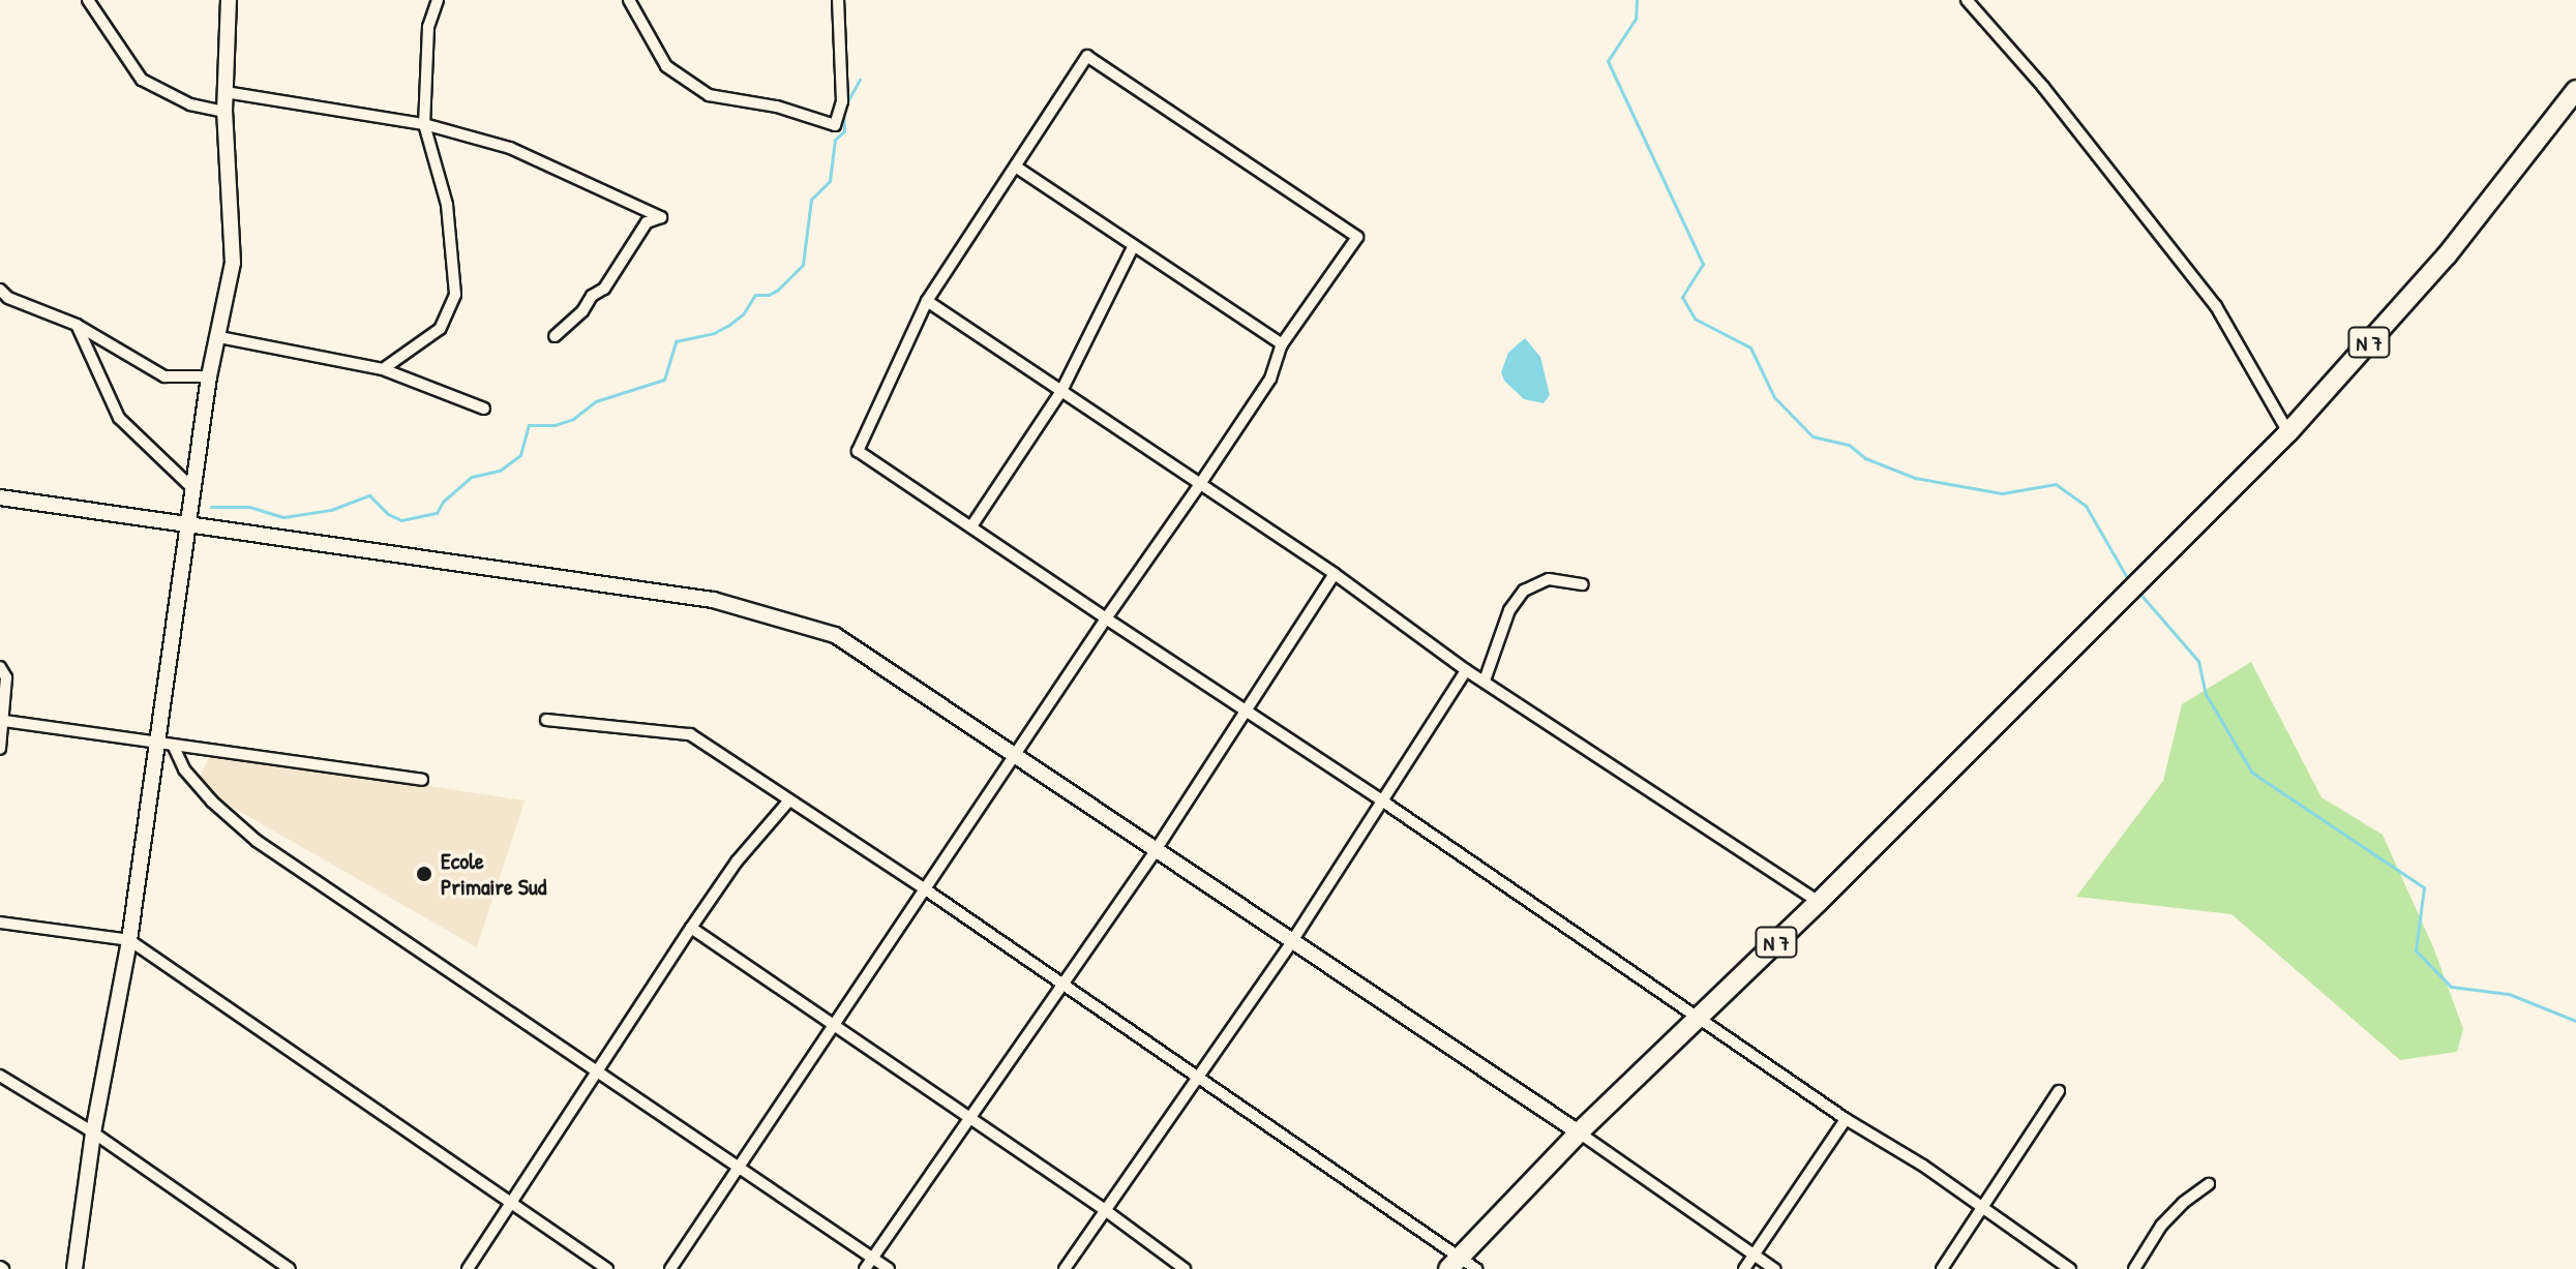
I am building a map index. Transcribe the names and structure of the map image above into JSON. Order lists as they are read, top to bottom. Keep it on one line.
{"streets":{"highway":["N 7"]},"places":["Ecole Primaire Sud"]}
